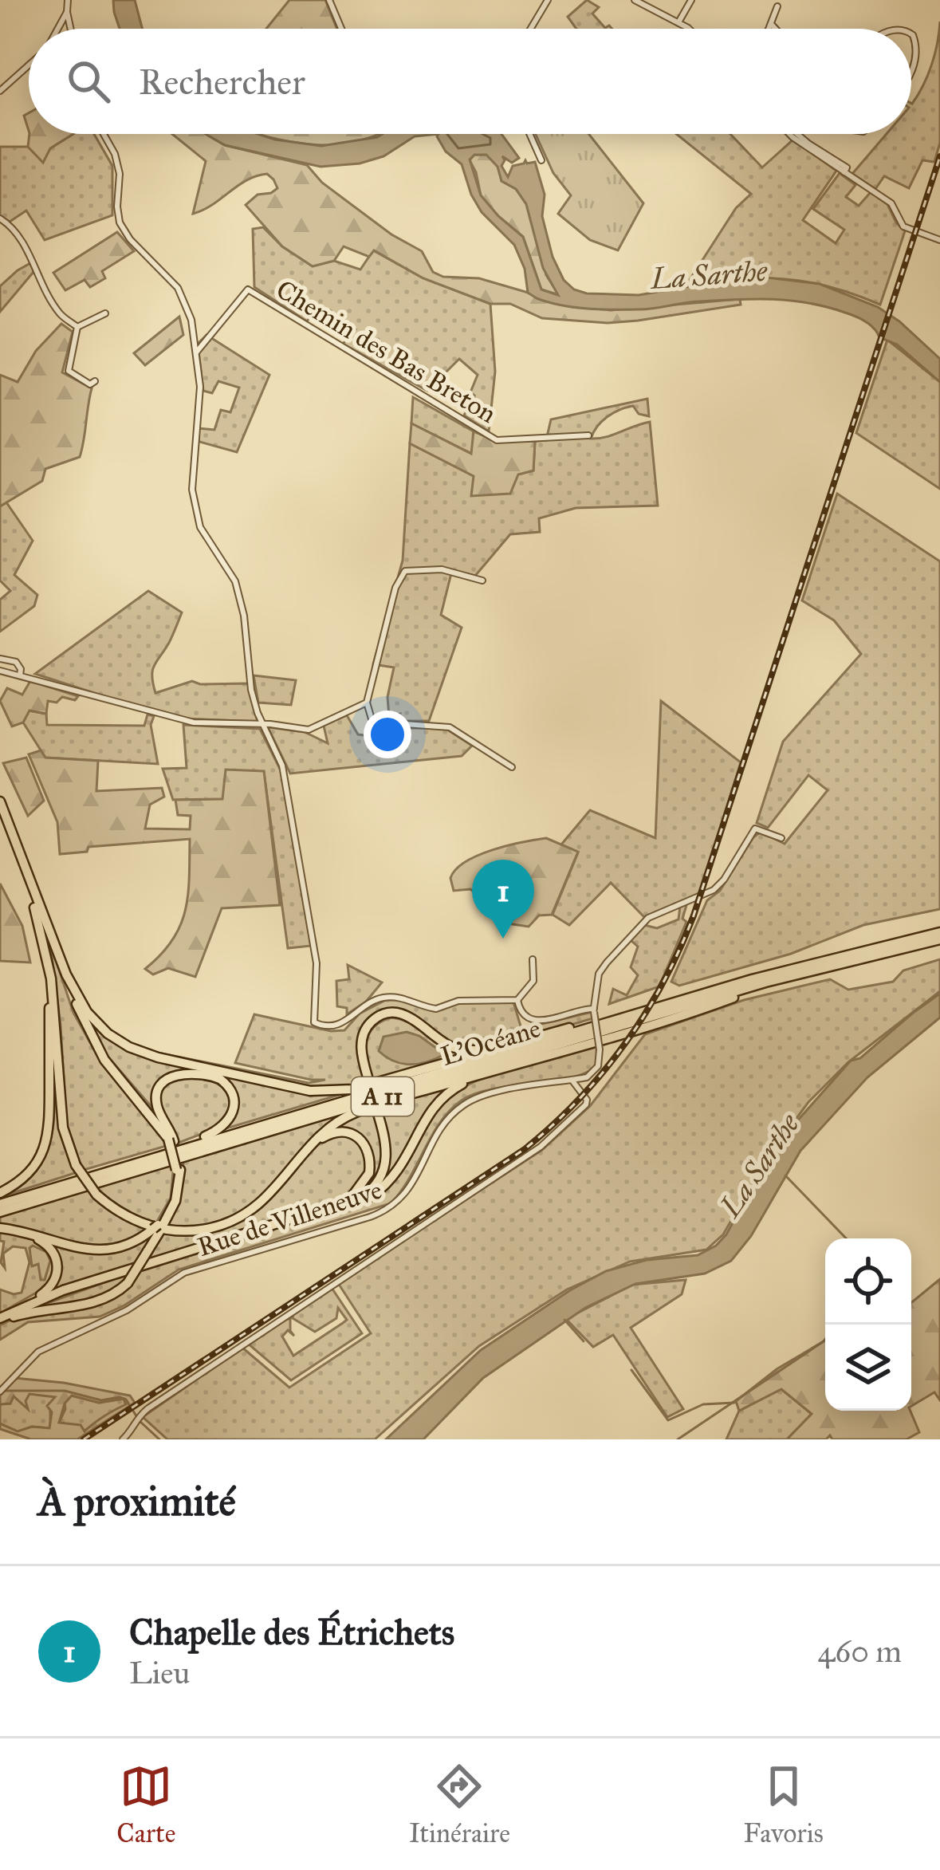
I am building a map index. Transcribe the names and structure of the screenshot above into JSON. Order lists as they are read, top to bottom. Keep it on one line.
{"streets":{"highway":["L’Océane","A 11"],"street":["Chemin des Bas Breton","Rue de Villeneuve"]},"water":["La Sarthe"],"page":{"search":"Rechercher","pins":"1","heading":"À proximité","list":[{"mark":"1","name":"Chapelle des Étrichets","note":"Lieu","value":"460 m"}],"nav":["Carte","Itinéraire","Favoris"]}}
